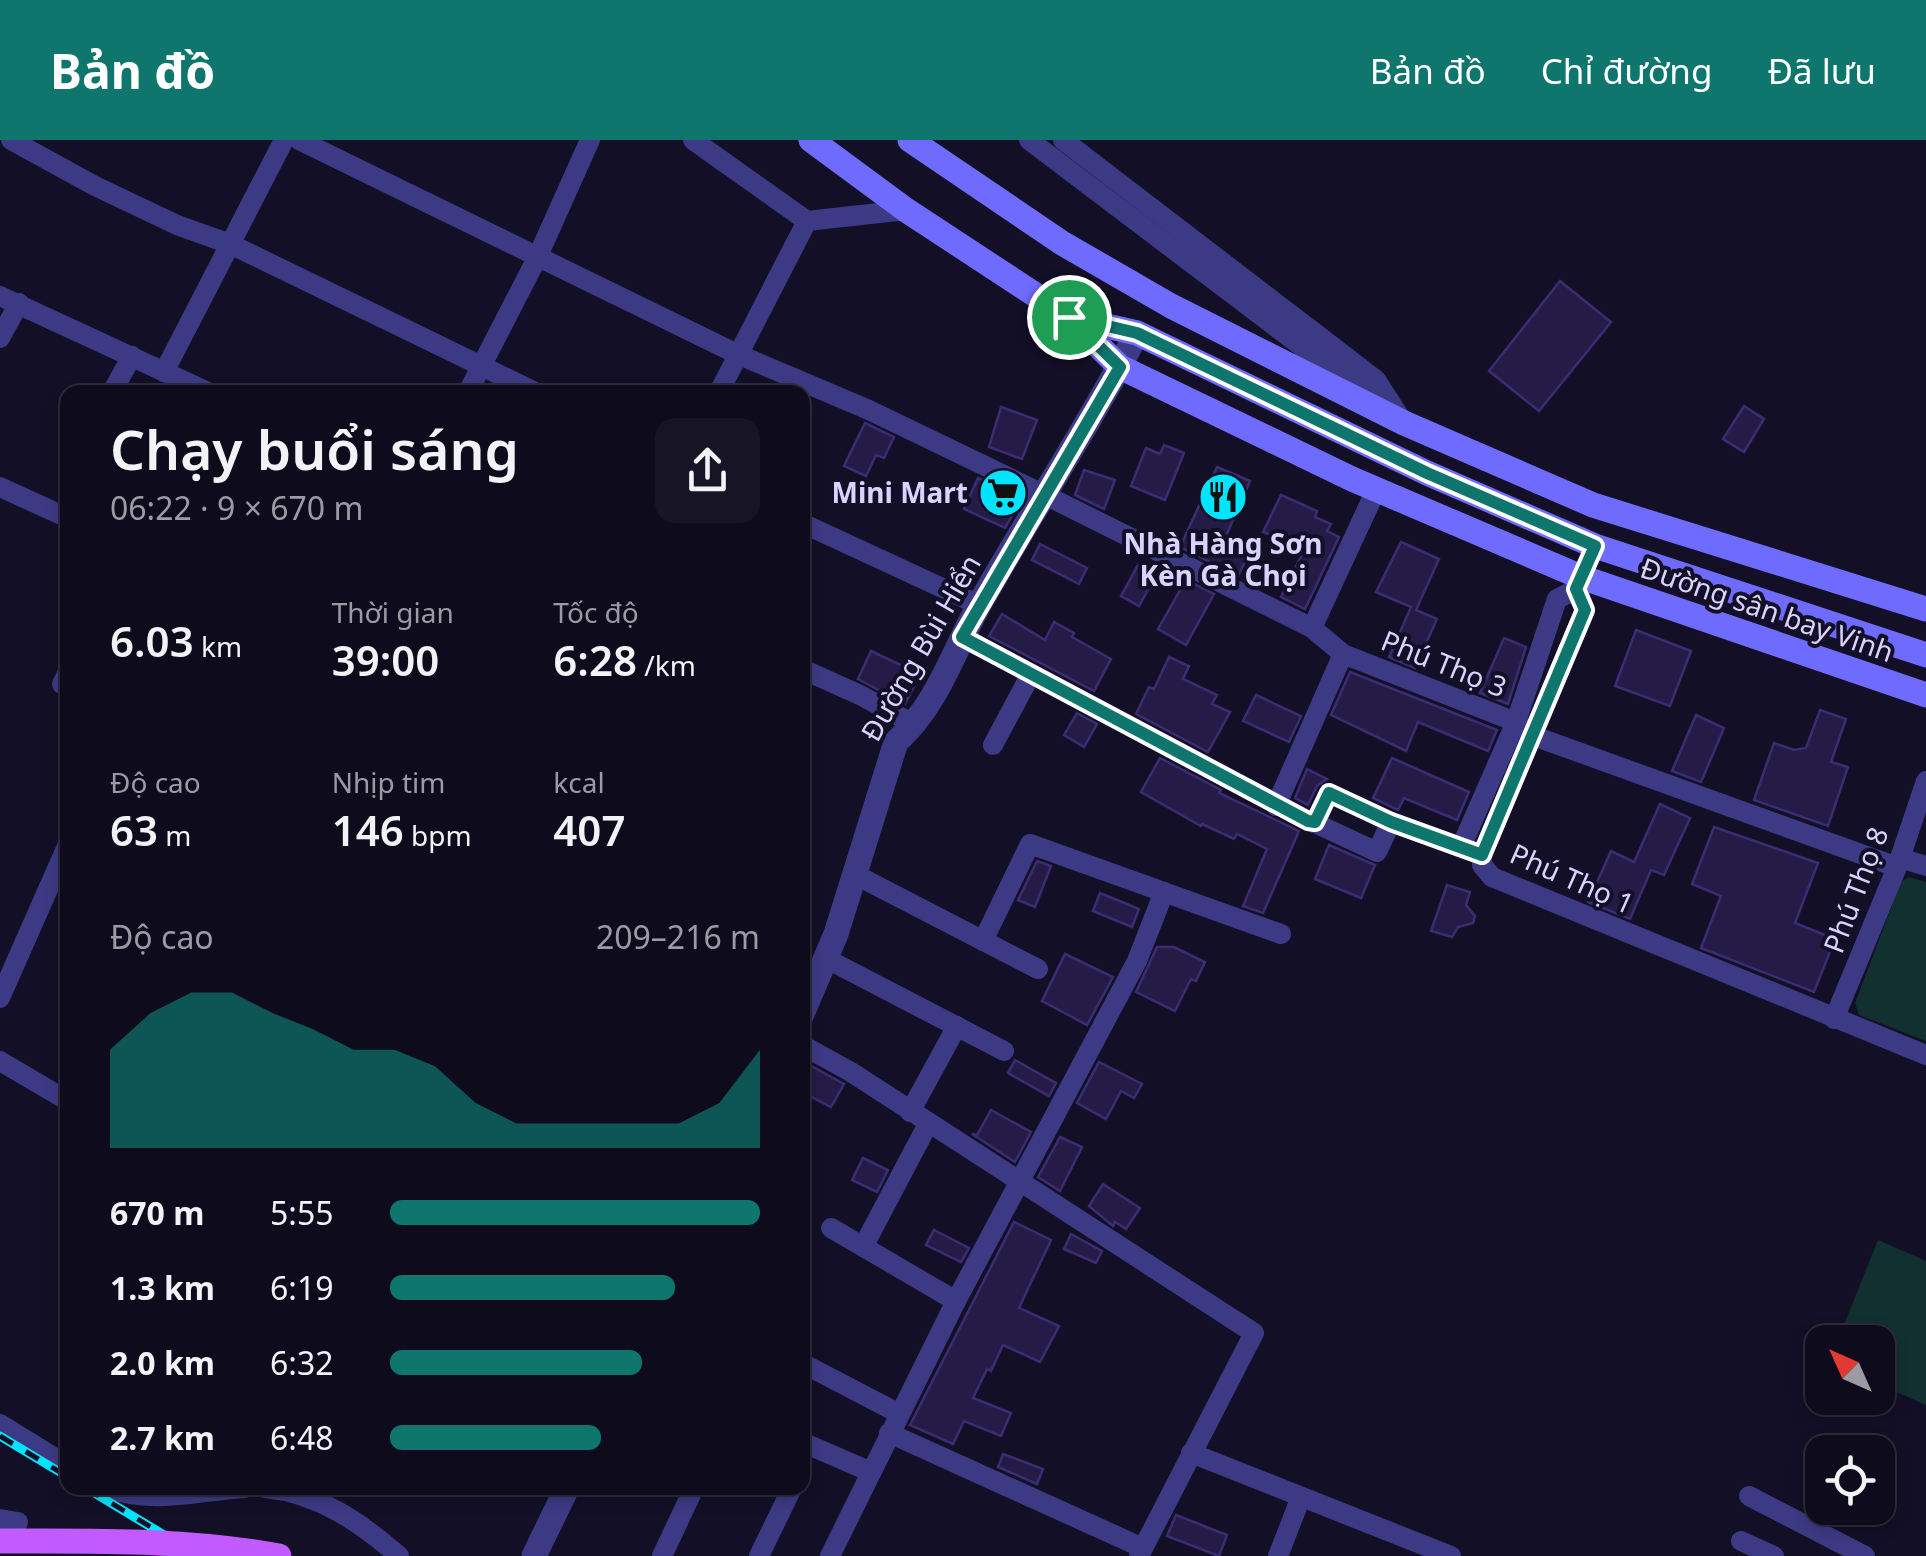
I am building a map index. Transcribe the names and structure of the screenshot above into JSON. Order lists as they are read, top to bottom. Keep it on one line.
{"streets":{"main road":["Đường sân bay Vinh"],"street":["Đường Bùi Hiển","Phú Thọ 3","Phú Thọ 1","Phú Thọ 8"]},"crossings":[["Đường sân bay Vinh","Đường Bùi Hiển"],["Đường Bùi Hiển","Phú Thọ 3"],["Phú Thọ 3","Phú Thọ 8"],["Phú Thọ 1","Phú Thọ 8"]],"places":{"supermarket":["Mini Mart"],"restaurant":["Nhà Hàng Sơn Kèn Gà Chọi"]},"north":"top left","page":{"header":"Bản đồ","nav":["Bản đồ","Chỉ đường","Đã lưu"],"heading":["Chạy buổi sáng","06:22 · 9 × 670 m"],"stats":[["6.03 km"],["Thời gian","39:00"],["Tốc độ","6:28 /km"],["Độ cao","63 m"],["Nhịp tim","146 bpm"],["kcal","407"]],"chart":["Độ cao","209–216 m"],"list":[{"name":"670 m","note":"5:55"},{"name":"1.3 km","note":"6:19"},{"name":"2.0 km","note":"6:32"},{"name":"2.7 km","note":"6:48"}]}}
